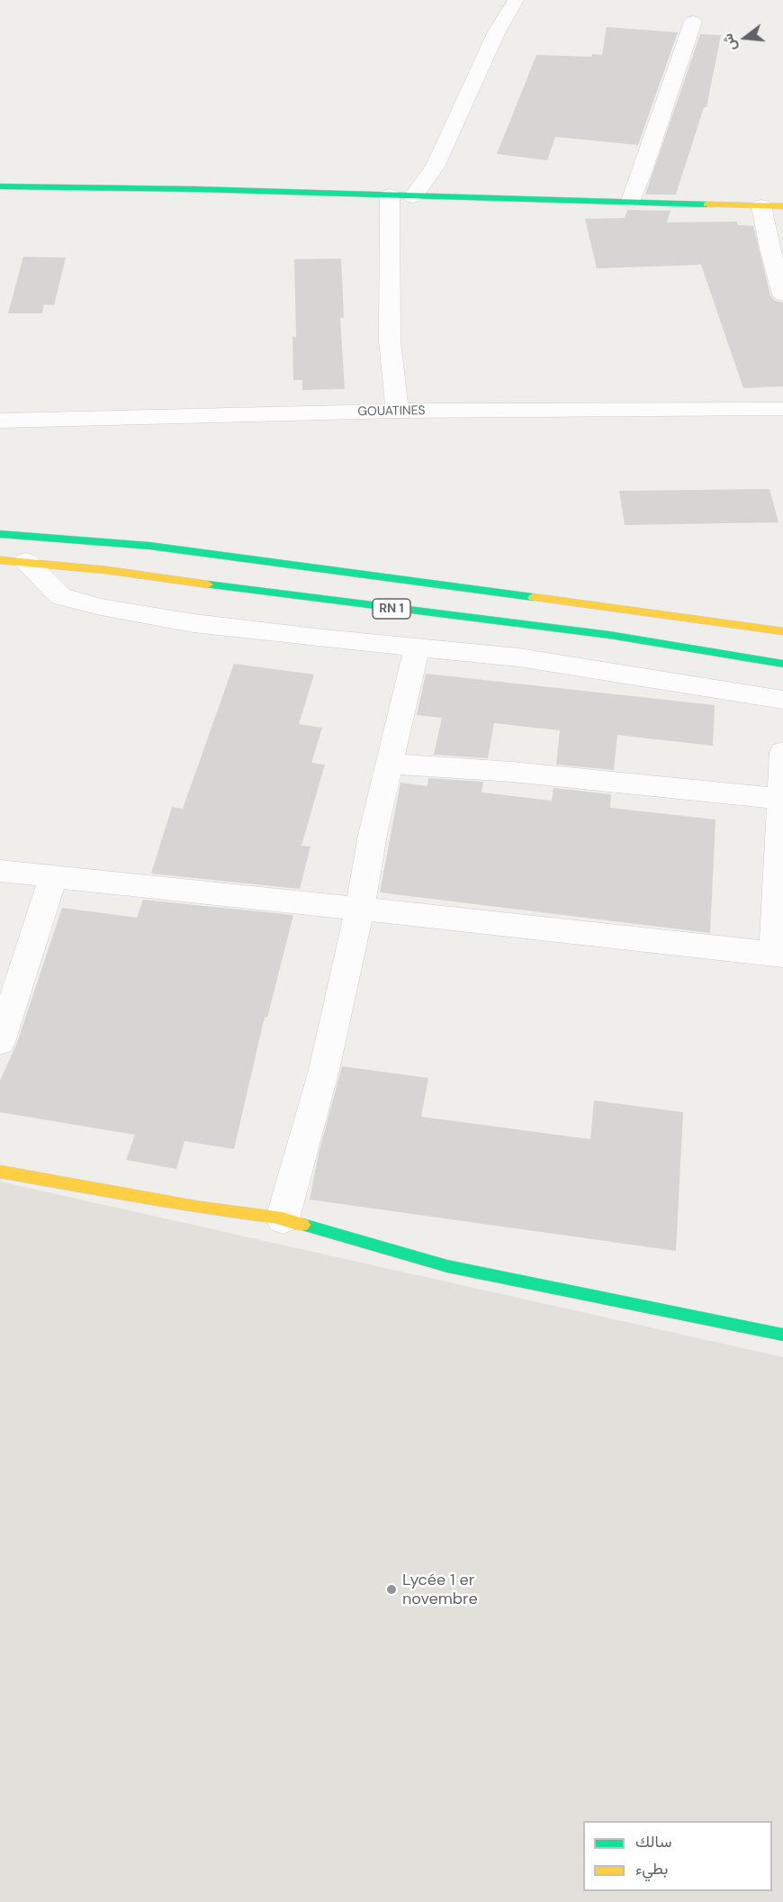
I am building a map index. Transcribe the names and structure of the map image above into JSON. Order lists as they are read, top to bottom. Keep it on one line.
{"streets":{"main road":["RN 1"],"street":["GOUATINES"]},"places":["Lycée 1 er novembre"],"legend":["سالك","بطيء"],"north":"left"}
